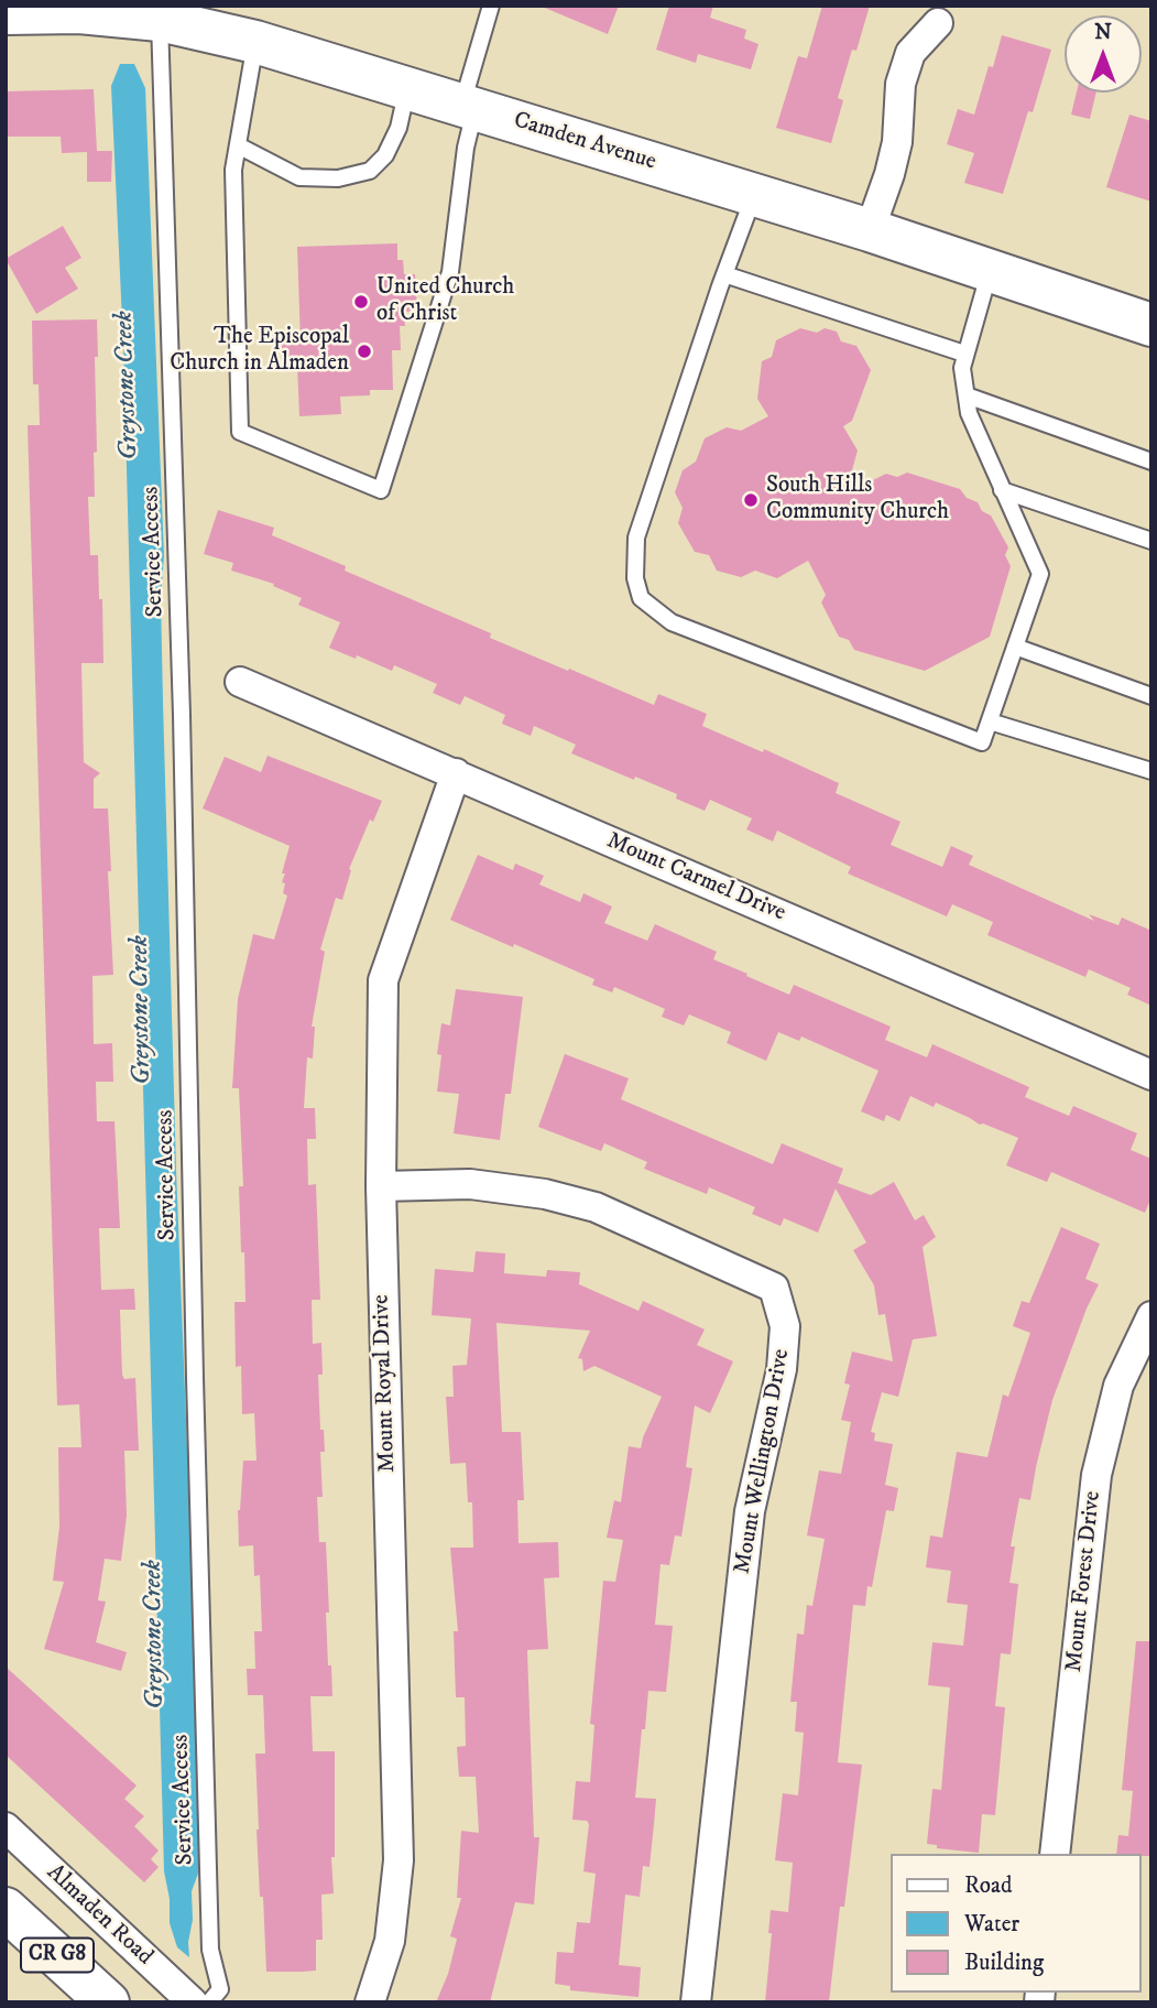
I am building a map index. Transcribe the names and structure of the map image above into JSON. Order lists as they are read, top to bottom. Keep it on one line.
{"streets":{"street":["Camden Avenue","Mount Carmel Drive","Mount Royal Drive","Mount Wellington Drive","Mount Forest Drive","Almaden Road","CR G8"],"lane":["Service Access"]},"crossings":[["Camden Avenue","Service Access"],["Mount Carmel Drive","Mount Royal Drive"],["Mount Royal Drive","Mount Wellington Drive"]],"water":["Greystone Creek"],"places":["United Church of Christ","The Episcopal Church in Almaden","South Hills Community Church"],"legend":["Road","Water","Building"],"north":"top"}
